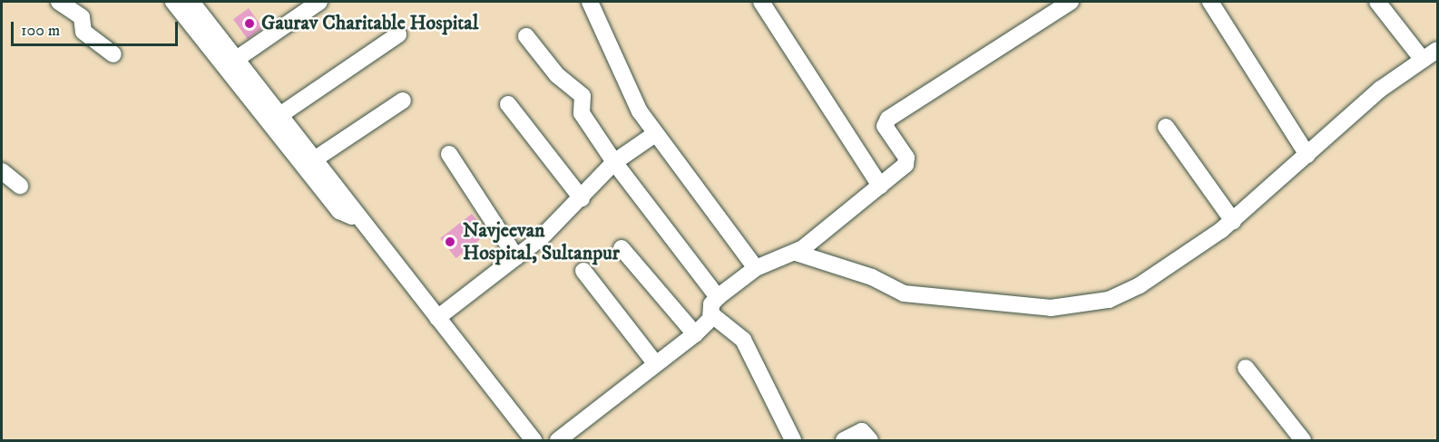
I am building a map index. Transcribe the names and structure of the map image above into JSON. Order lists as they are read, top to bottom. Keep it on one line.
{"places":["Gaurav Charitable Hospital","Navjeevan Hospital, Sultanpur"],"scale_bar":"100 m"}
